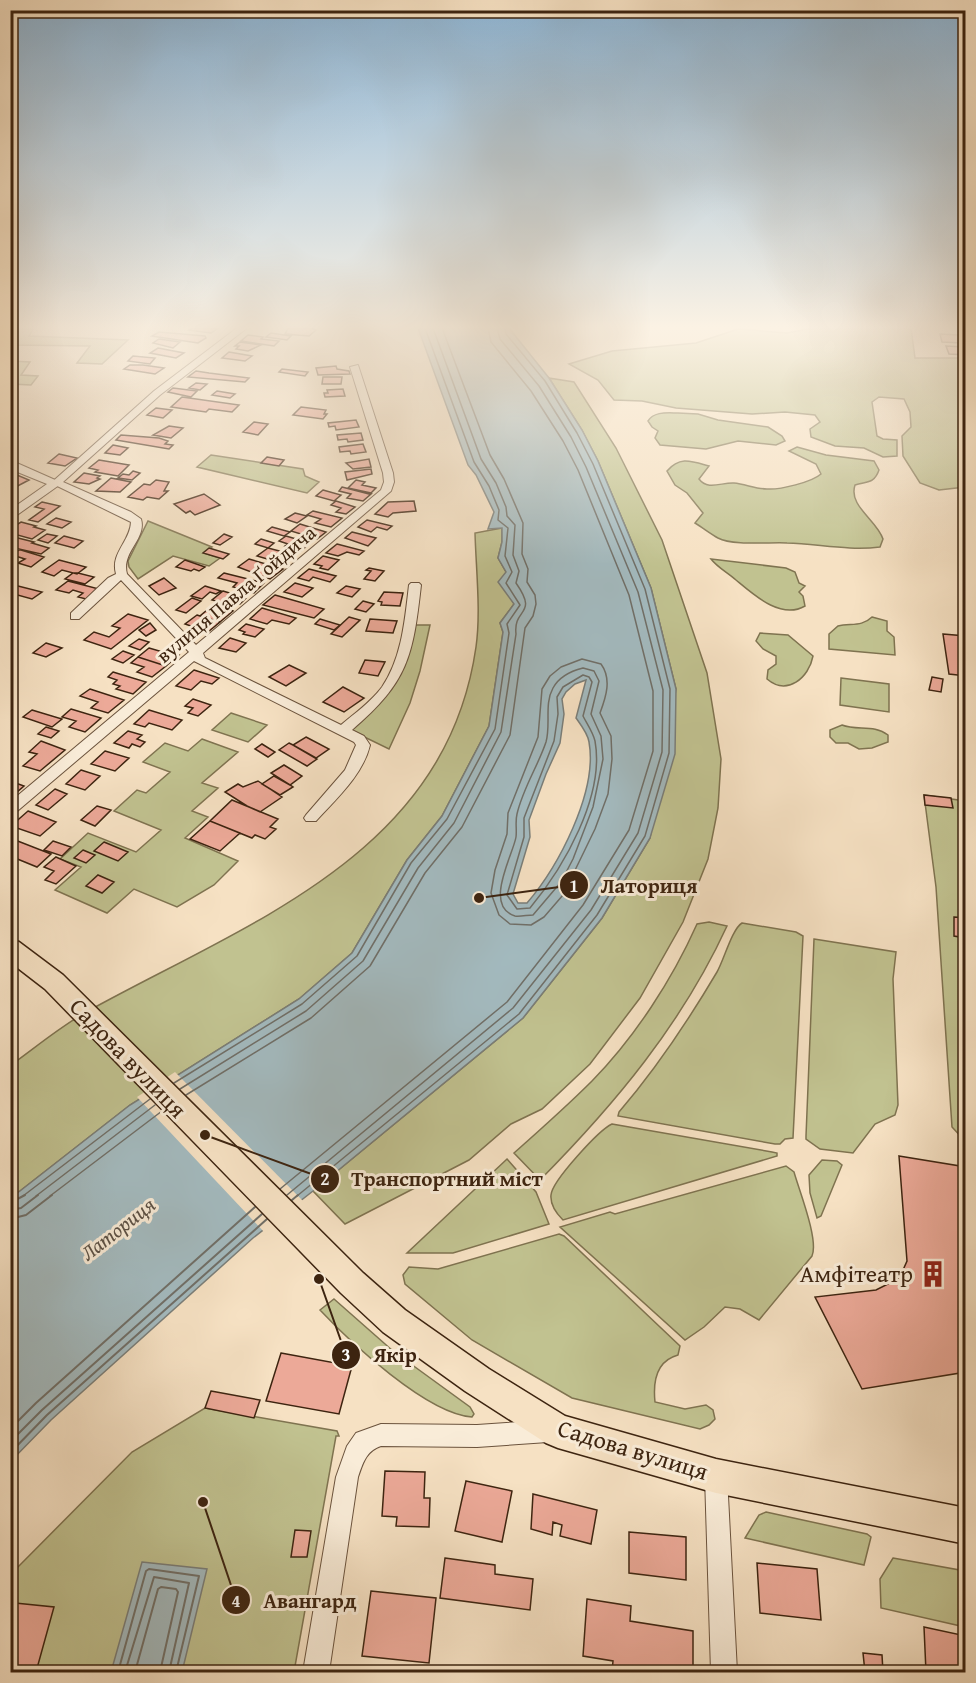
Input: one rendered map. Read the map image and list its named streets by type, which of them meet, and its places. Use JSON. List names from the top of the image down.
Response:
{
  "streets": {
    "main road": ["Садова вулиця"],
    "street": ["вулиця Павла Ґойдича"]
  },
  "water": ["Латориця"],
  "places": {
    "other": [
      "Латориця",
      "Транспортний міст",
      "Якір",
      "Авангард"
    ],
    "building": ["Амфітеатр"]
  }
}
